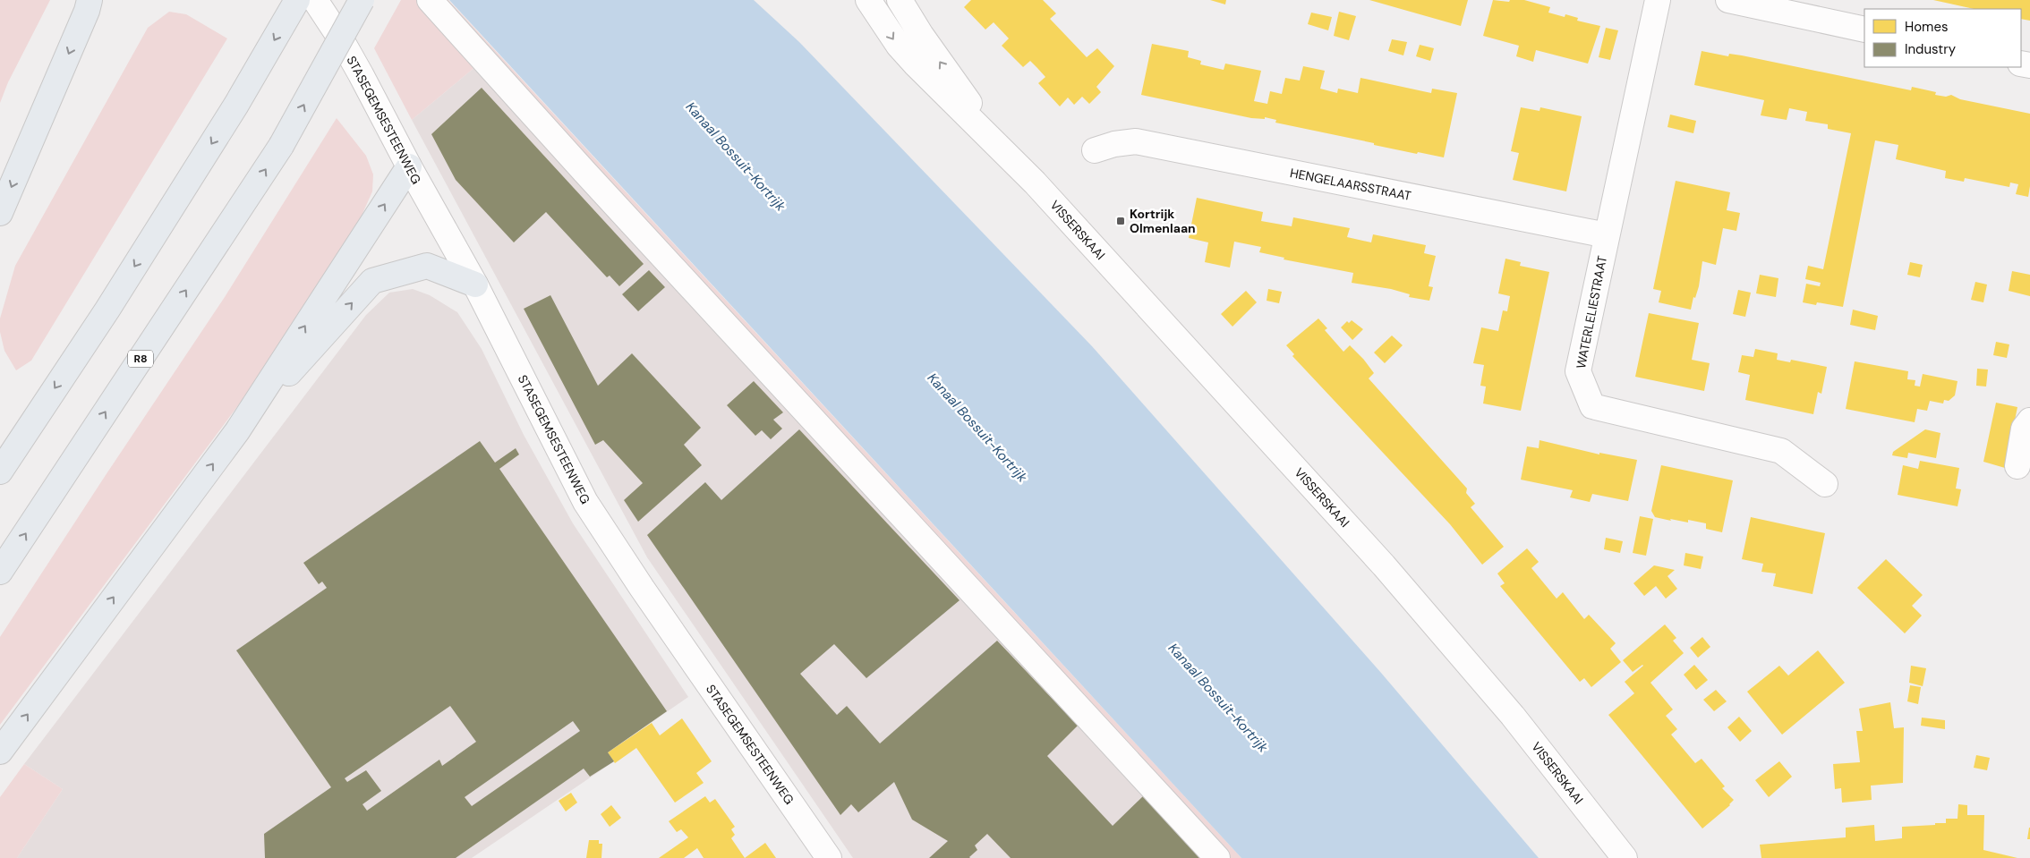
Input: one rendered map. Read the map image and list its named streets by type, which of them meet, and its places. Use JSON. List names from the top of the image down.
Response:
{
  "streets": {
    "highway": ["R8"],
    "street": [
      "STASEGEMSESTEENWEG",
      "HENGELAARSSTRAAT",
      "VISSERSKAAI",
      "WATERLELIESTRAAT"
    ]
  },
  "crossings": [
    ["HENGELAARSSTRAAT", "WATERLELIESTRAAT"]
  ],
  "water": ["Kanaal Bossuit-Kortrijk"],
  "places": {
    "transit": ["Kortrijk Olmenlaan"]
  },
  "legend": ["Homes", "Industry"]
}
